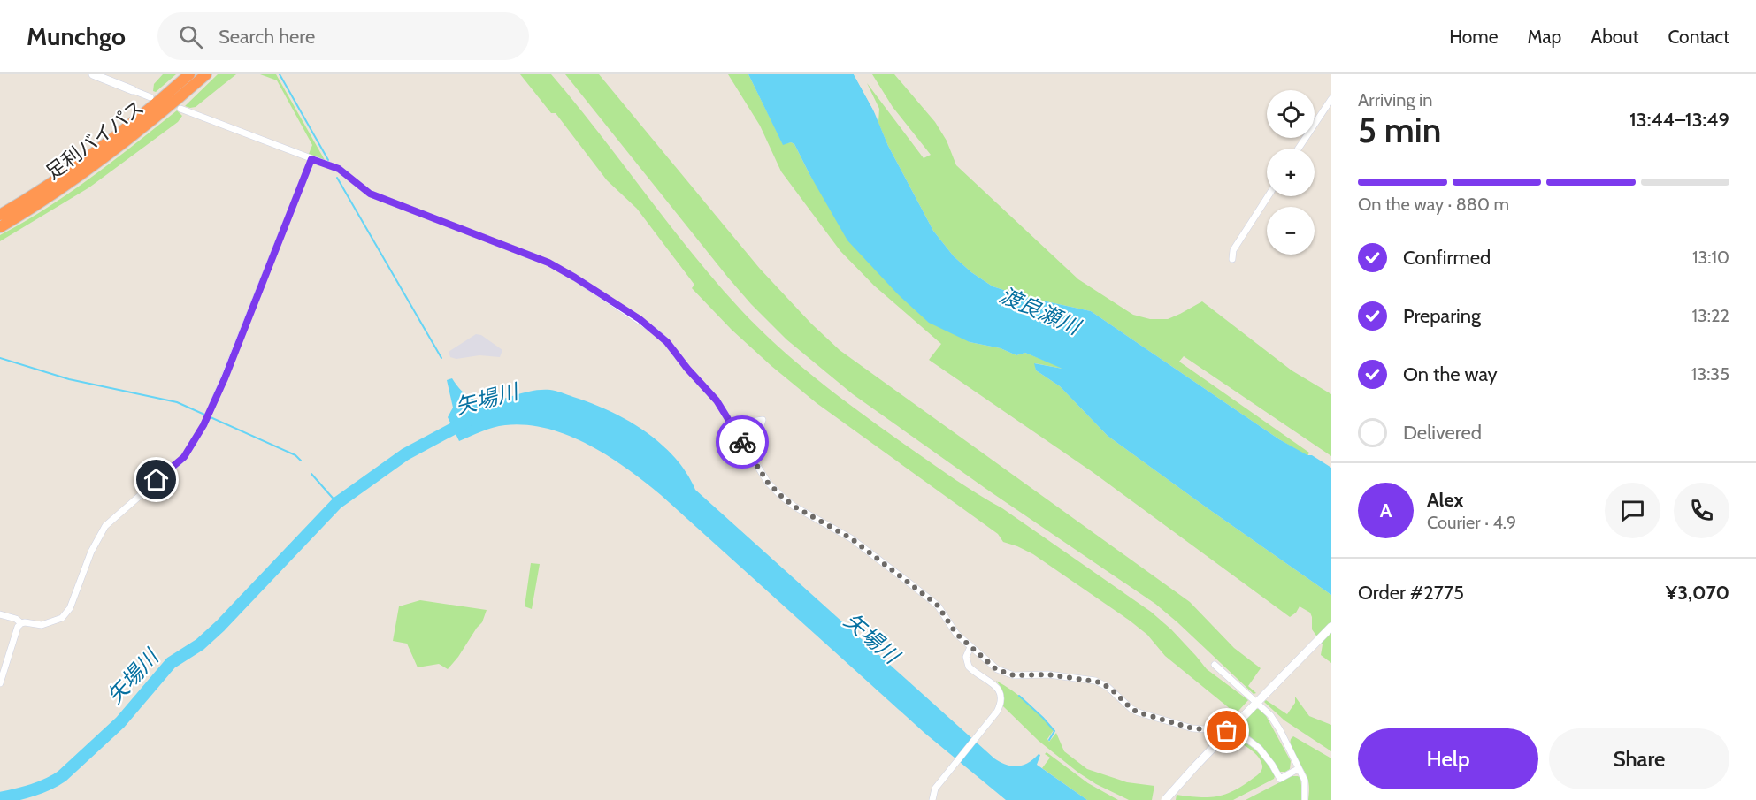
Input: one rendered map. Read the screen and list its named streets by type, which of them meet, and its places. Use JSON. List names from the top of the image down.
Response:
{
  "streets": {
    "highway": ["足利バイパス"]
  },
  "water": ["渡良瀬川", "矢場川"],
  "page": {
    "header": "Munchgo",
    "search": "Search here",
    "nav": [
      "Home",
      "Map",
      "About",
      "Contact"
    ],
    "heading": ["5 min", "Arriving in", "13:44–13:49"],
    "panel": [
      "Alex",
      "Courier · 4.9",
      "Order #2775",
      "¥3,070"
    ],
    "map_buttons": ["+", "−"],
    "bar": "On the way · 880 m",
    "list": [
      ["Confirmed", "13:10"],
      ["Preparing", "13:22"],
      ["On the way", "13:35"],
      "Delivered"
    ],
    "round": "A",
    "buttons": ["Help", "Share"]
  }
}
